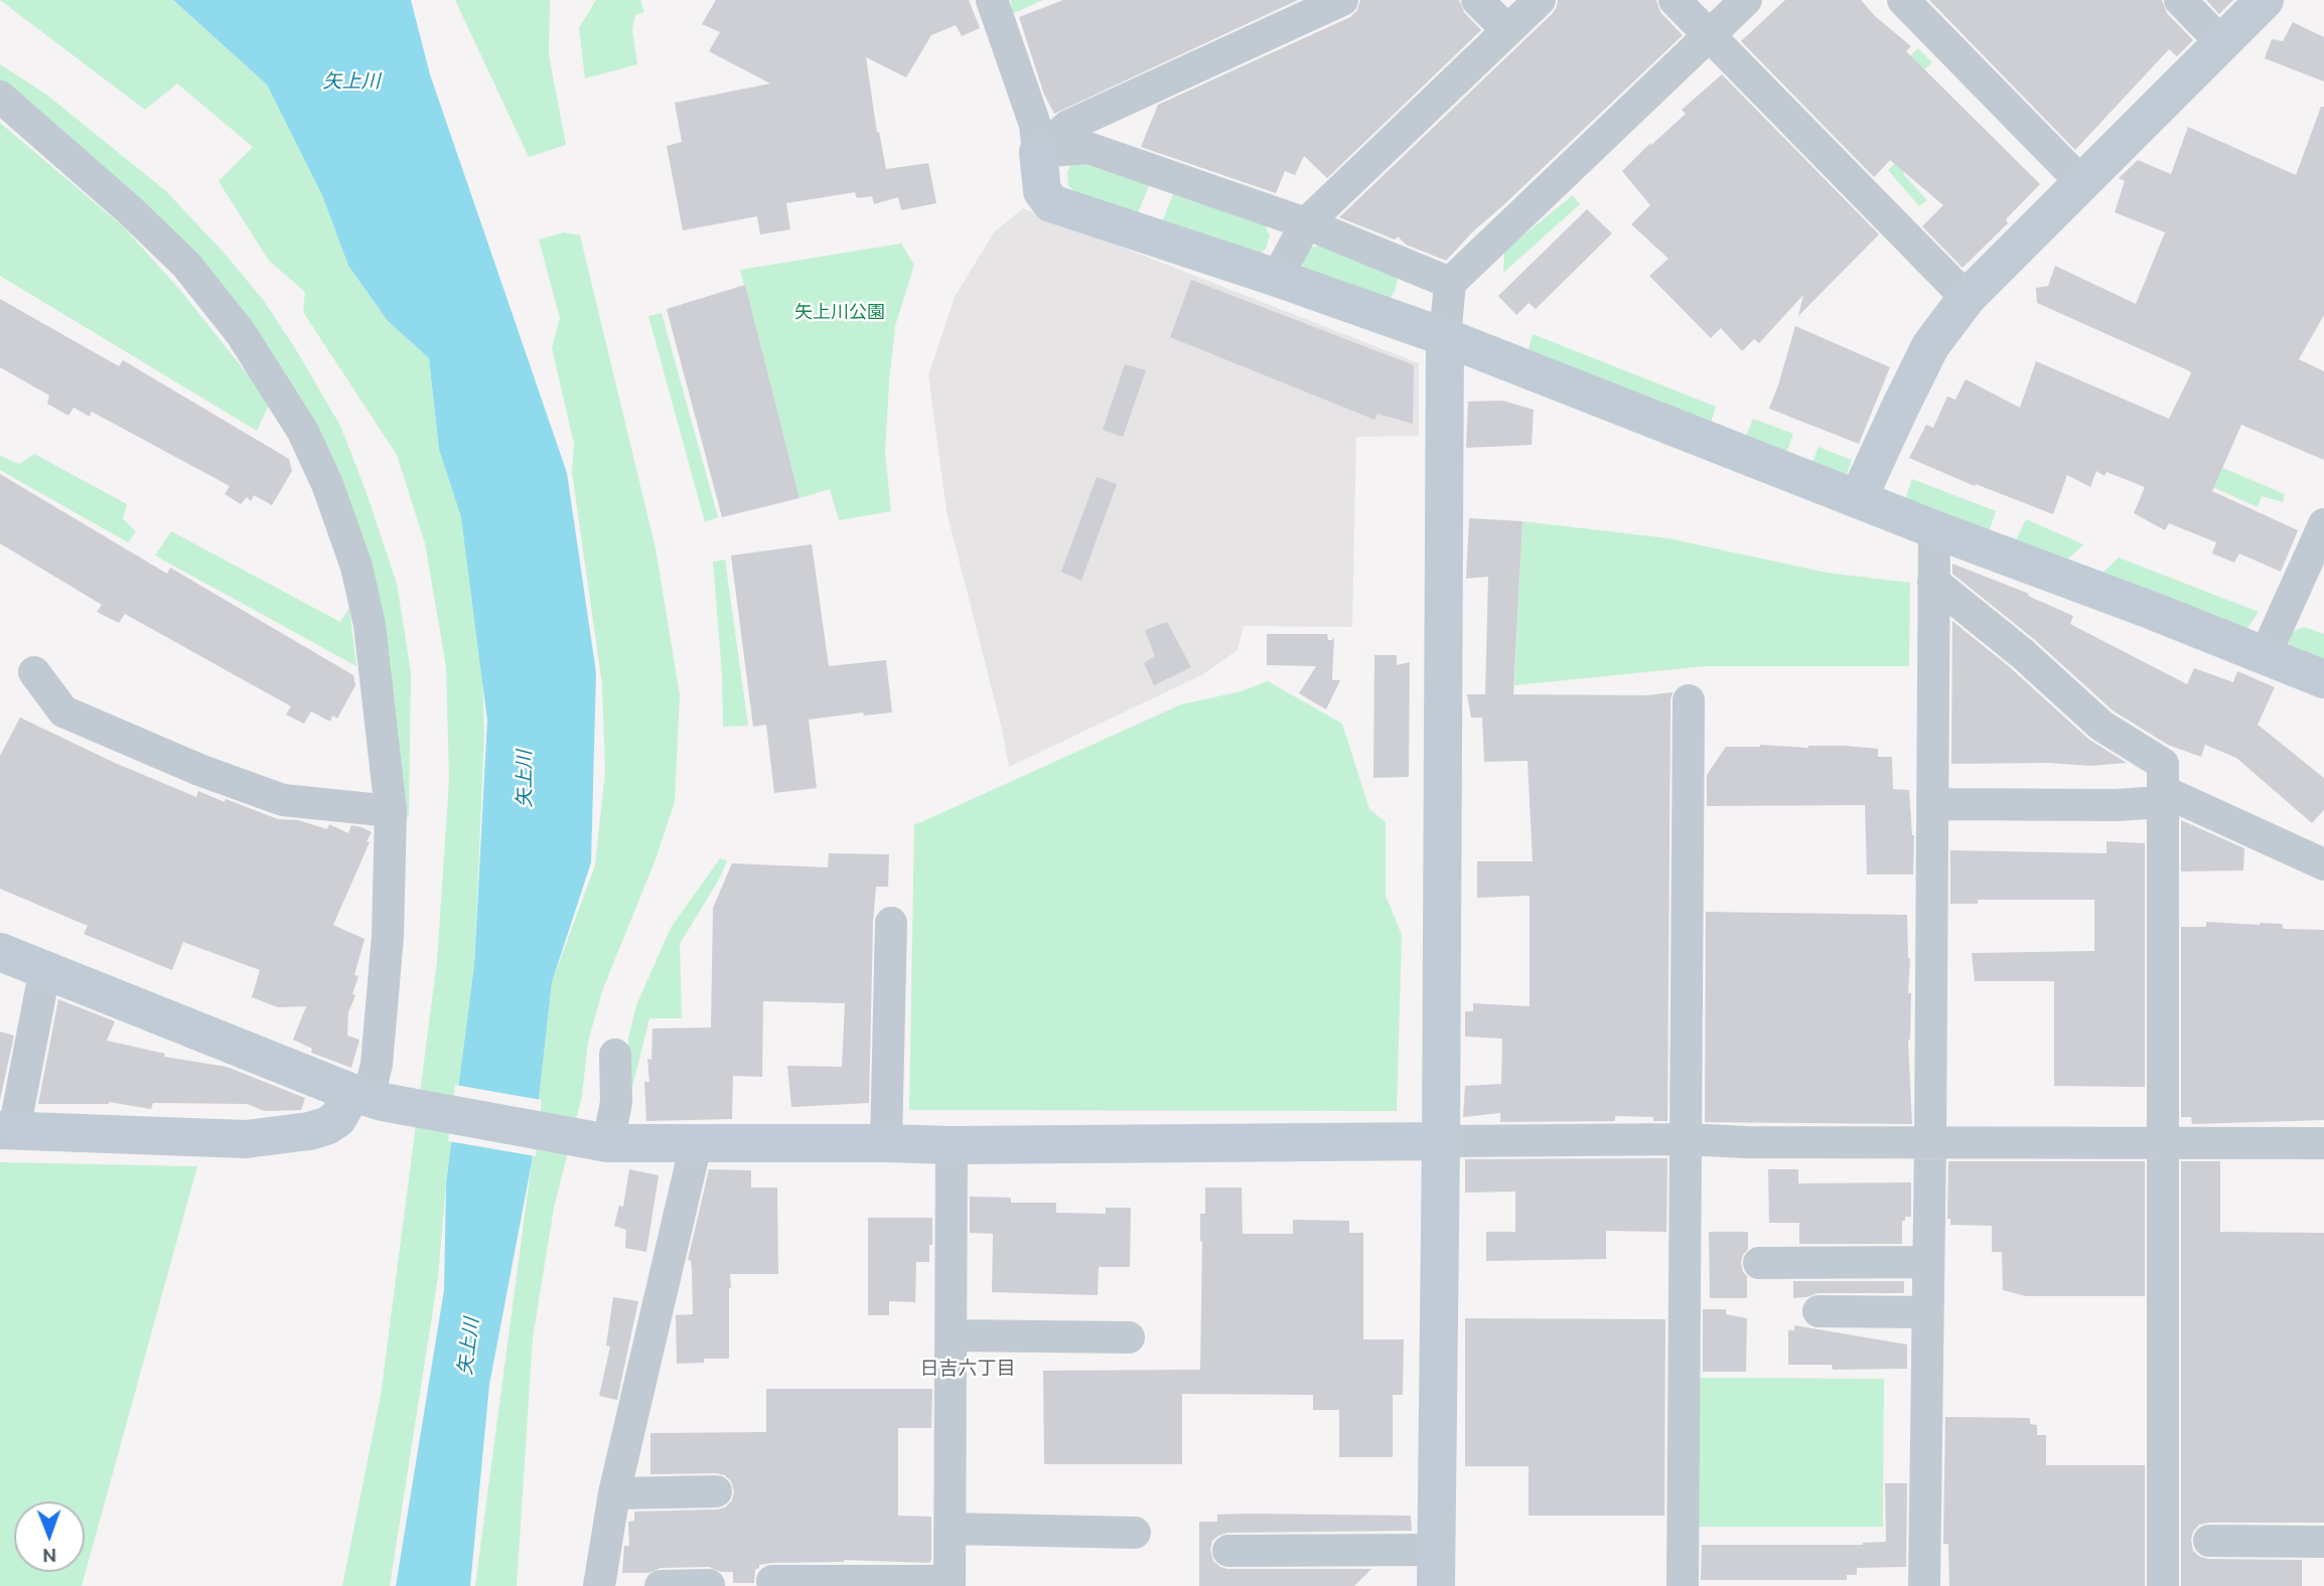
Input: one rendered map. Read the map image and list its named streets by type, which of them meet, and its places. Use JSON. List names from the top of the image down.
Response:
{
  "districts": ["日吉六丁目"],
  "water": ["矢上川"],
  "parks": ["矢上川公園"],
  "north": "bottom"
}
